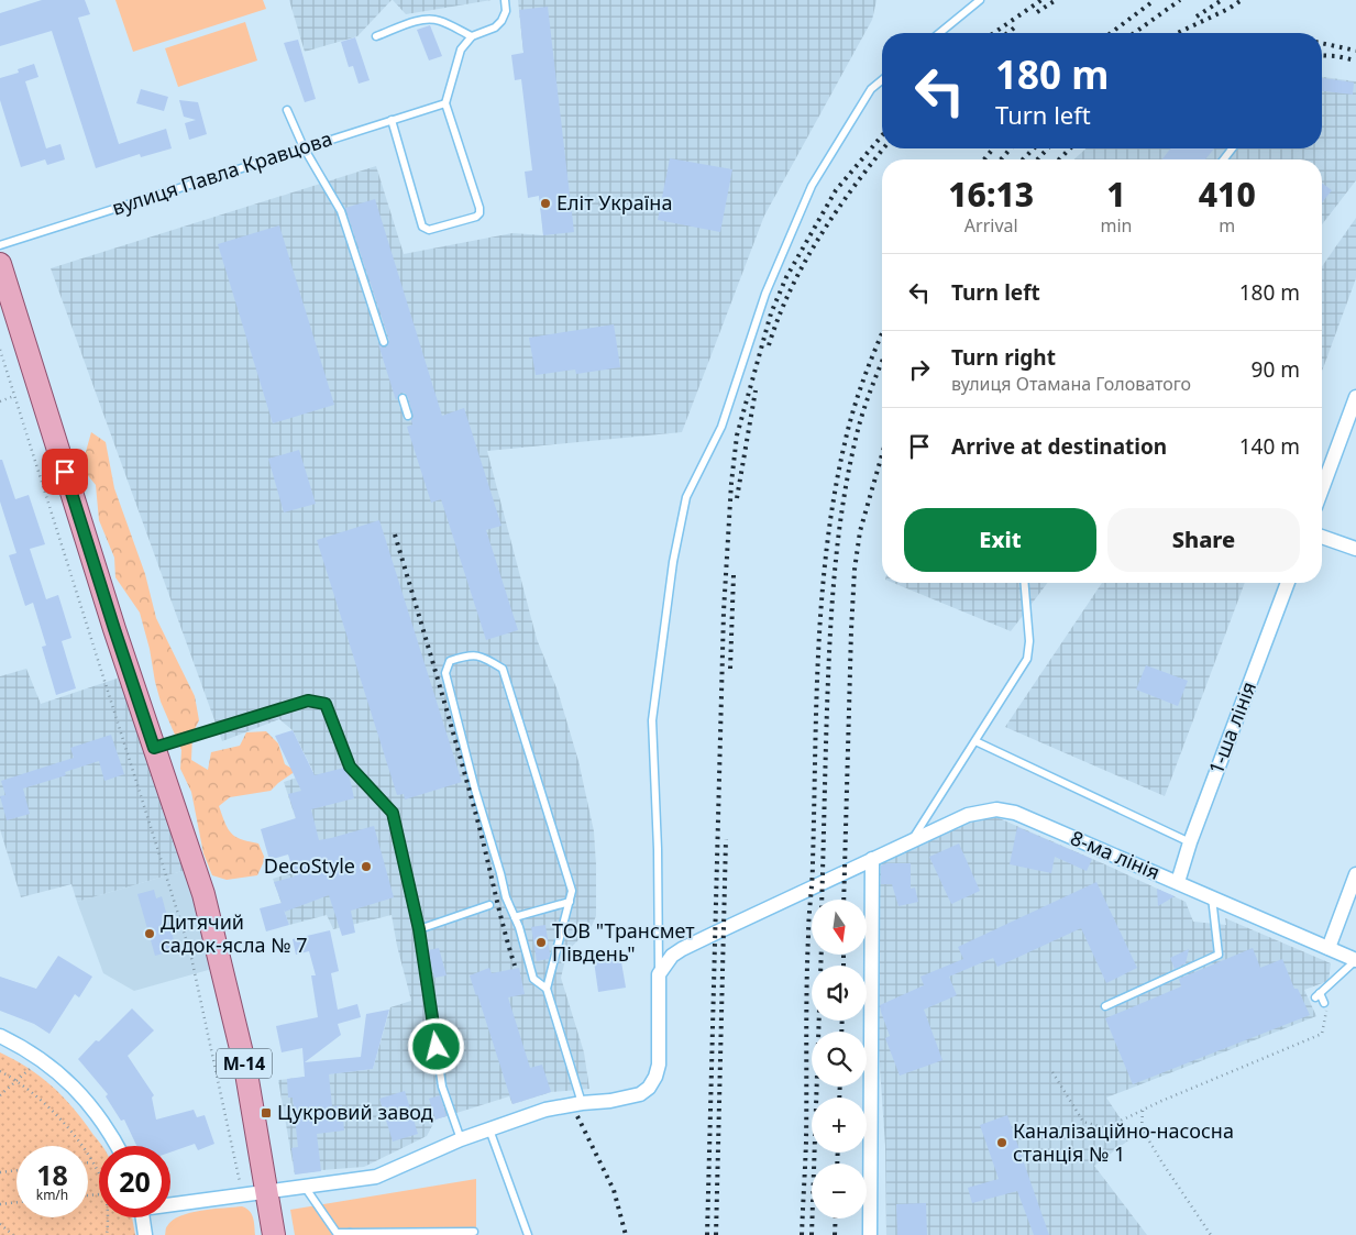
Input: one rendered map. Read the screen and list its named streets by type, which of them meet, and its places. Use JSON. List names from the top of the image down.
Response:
{
  "streets": {
    "main road": ["М-14"],
    "street": ["1-ша лінія", "8-ма лінія"],
    "lane": ["вулиця Павла Кравцова"]
  },
  "crossings": [
    ["1-ша лінія", "8-ма лінія"]
  ],
  "places": {
    "other": [
      "Еліт Україна",
      "DecoStyle",
      "Дитячий садок-ясла № 7",
      "ТОВ \"Трансмет Південь\"",
      "Каналізаційно-насосна станція № 1"
    ],
    "transit": ["Цукровий завод"]
  },
  "north": "bottom",
  "page": {
    "turn": ["180 m", "Turn left"],
    "eta": [
      "16:13",
      "Arrival",
      "1",
      "min",
      "410",
      "m"
    ],
    "list": [
      {
        "name": "Turn left",
        "value": "180 m"
      },
      {
        "name": "Turn right",
        "note": "вулиця Отамана Головатого",
        "value": "90 m"
      },
      {
        "name": "Arrive at destination",
        "value": "140 m"
      }
    ],
    "buttons": ["Exit", "Share"],
    "map_buttons": ["+", "−"],
    "speed": "18 km/h",
    "limit": "20"
  }
}
